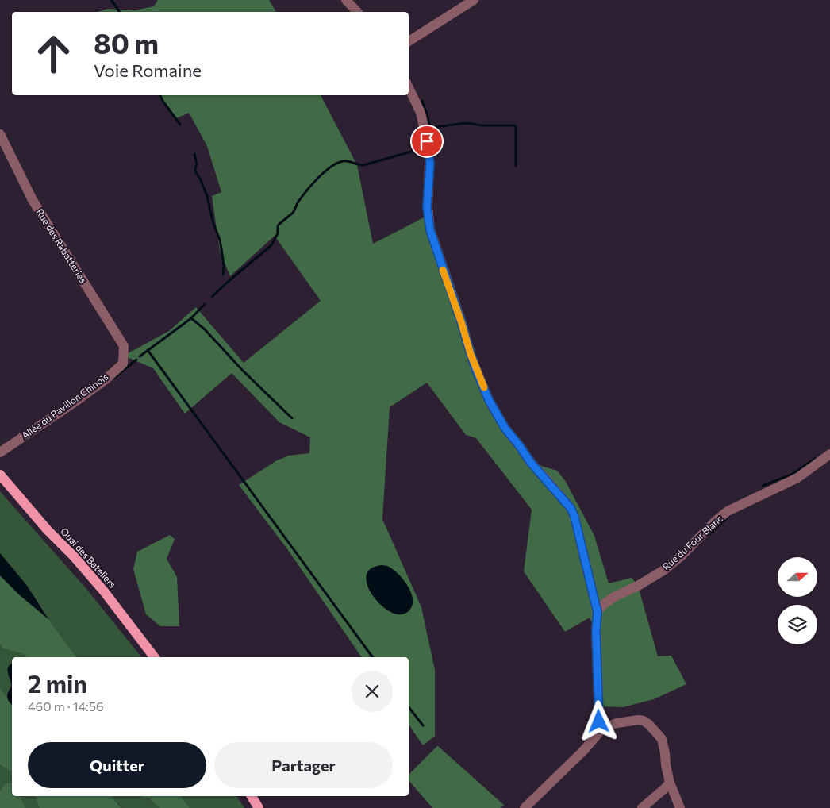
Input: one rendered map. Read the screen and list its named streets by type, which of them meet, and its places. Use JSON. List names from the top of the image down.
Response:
{
  "streets": {
    "main road": ["Quai des Bateliers"],
    "street": ["Rue des Rabatteries", "Allée du Pavillon Chinois", "Rue du Four Blanc"]
  },
  "crossings": [
    ["Rue des Rabatteries", "Allée du Pavillon Chinois"]
  ],
  "north": "right",
  "page": {
    "turn": ["80 m", "Voie Romaine"],
    "heading": ["2 min", "460 m · 14:56"],
    "buttons": ["Quitter", "Partager"]
  }
}
